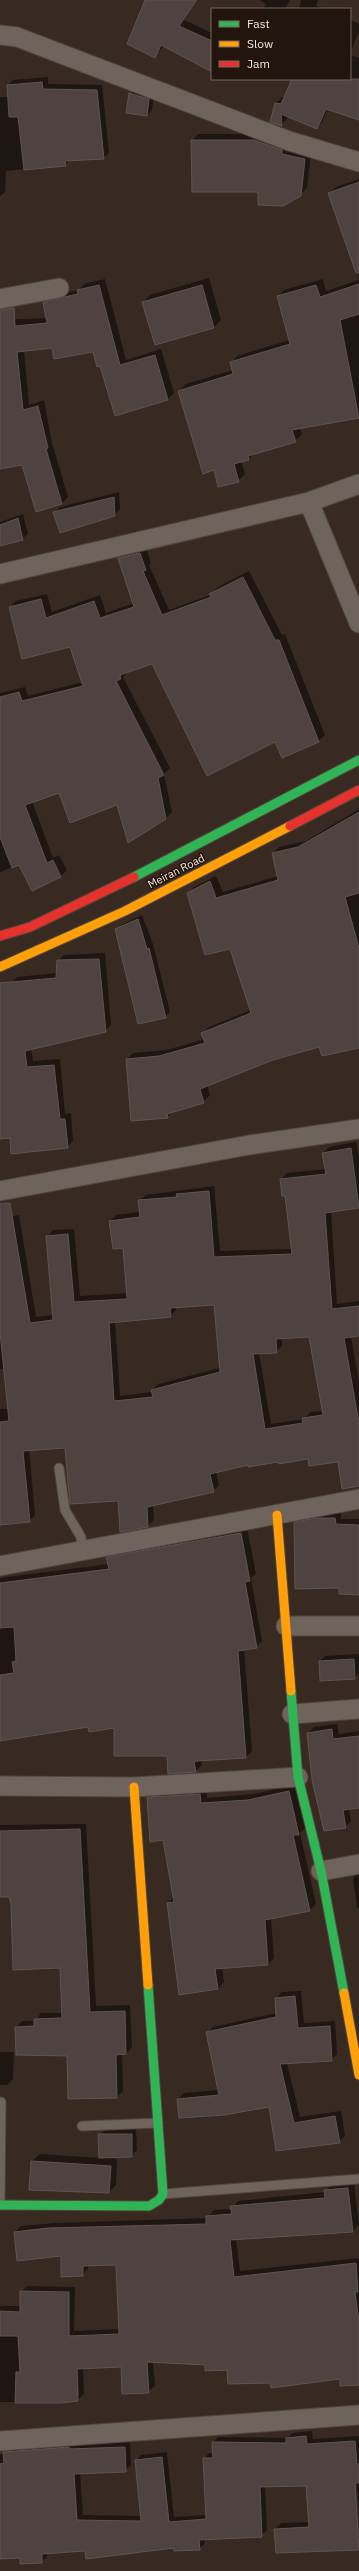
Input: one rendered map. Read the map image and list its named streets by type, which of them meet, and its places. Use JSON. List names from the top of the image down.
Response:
{
  "streets": {
    "street": ["Meiran Road"]
  },
  "legend": ["Fast", "Slow", "Jam"]
}
